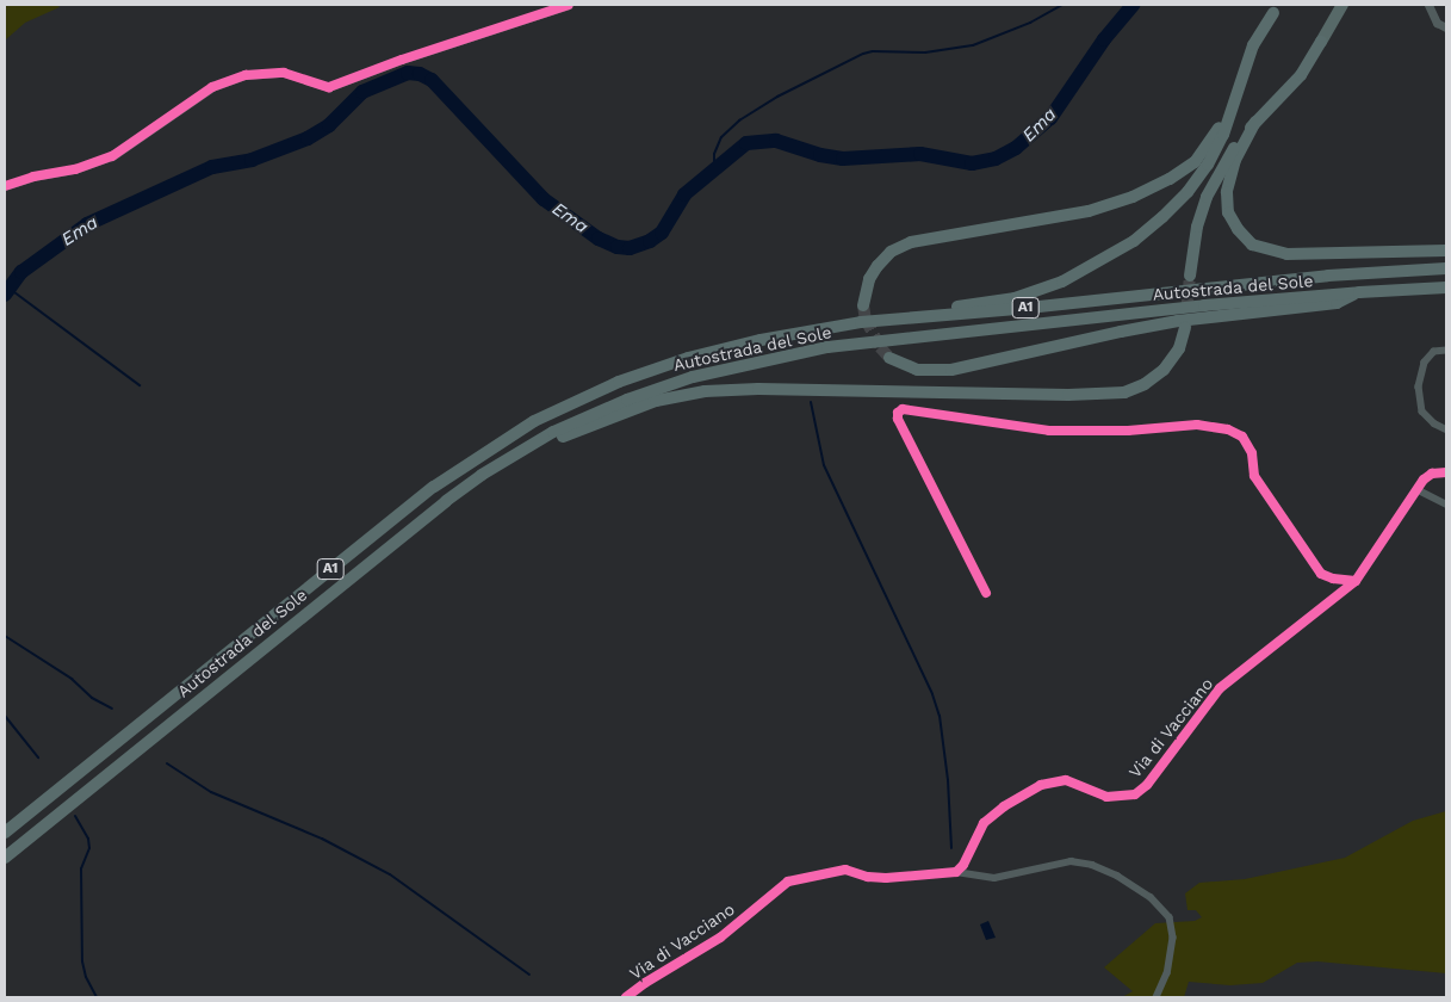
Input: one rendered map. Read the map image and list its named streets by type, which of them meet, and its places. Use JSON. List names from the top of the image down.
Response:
{
  "streets": {
    "highway": ["Autostrada del Sole", "A1"],
    "street": ["Via di Vacciano"]
  },
  "water": ["Ema"]
}
